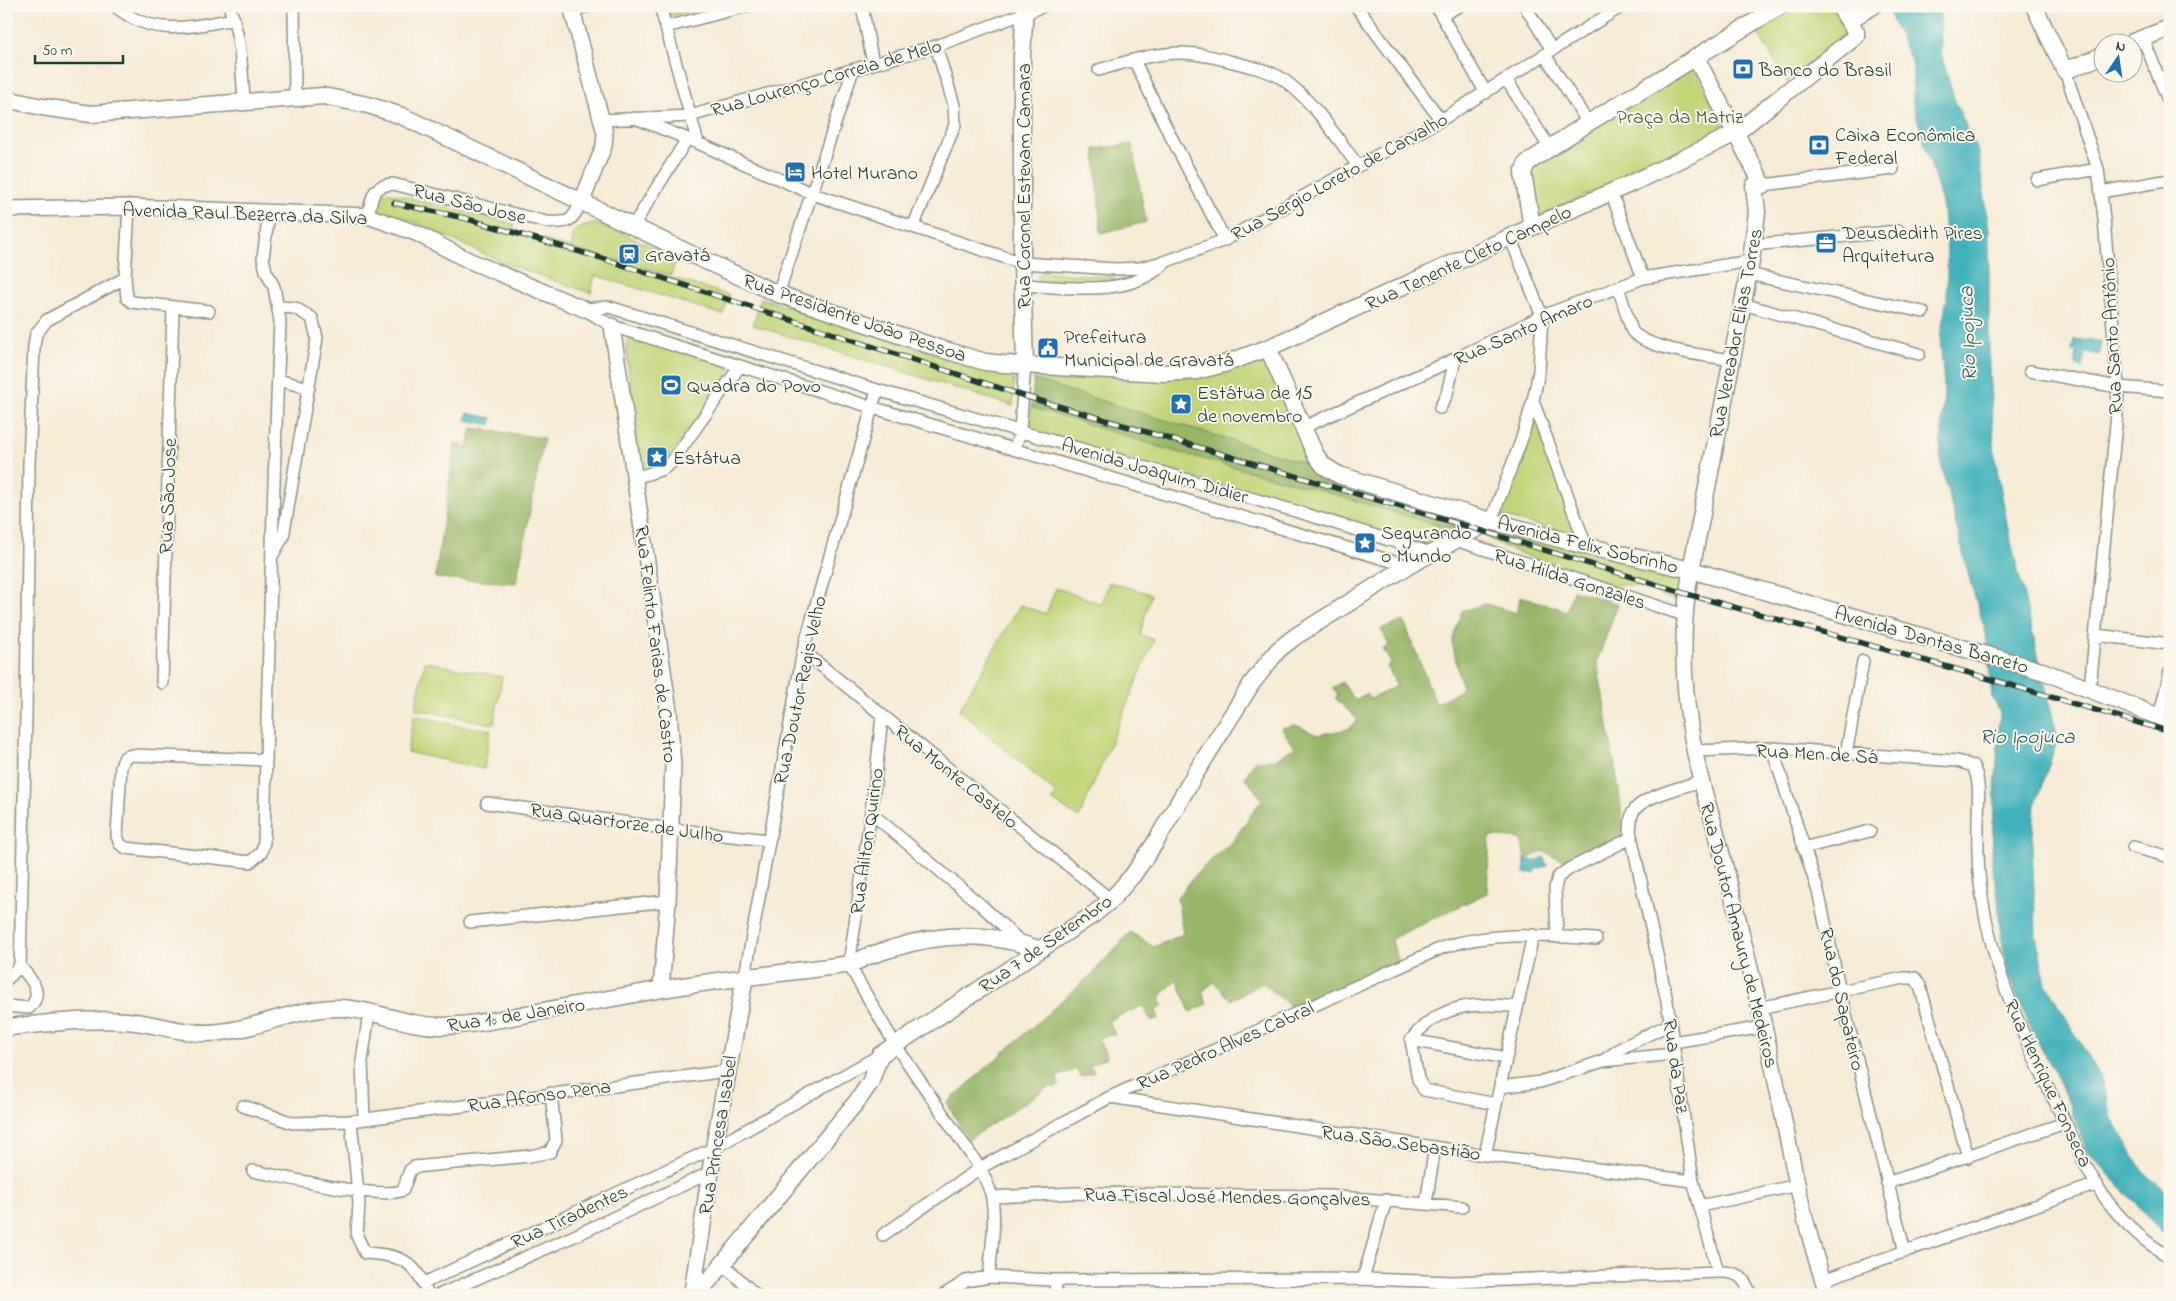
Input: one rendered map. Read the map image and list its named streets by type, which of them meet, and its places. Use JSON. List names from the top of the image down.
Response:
{
  "streets": {
    "main road": [
      "Rua Coronel Estevam Camara",
      "Rua Tenente Cleto Campelo",
      "Rua Presidente João Pessoa",
      "Rua Vereador Elias Torres",
      "Rua Santo Antônio",
      "Avenida Felix Sobrinho",
      "Avenida Dantas Barreto",
      "Rua 7 de Setembro",
      "Rua 1º de Janeiro",
      "Rua Princesa Isabel"
    ],
    "street": [
      "Rua Lourenço Correia de Melo",
      "Rua Sergio Loreto de Carvalho",
      "Rua São Jose",
      "Avenida Raul Bezerra da Silva",
      "Rua Santo Amaro",
      "Avenida Joaquim Didier",
      "Rua Hilda Gonzales",
      "Rua Felinto Farias de Castro",
      "Rua Doutor Regis Velho",
      "Rua Men de Sá",
      "Rua Monte Castelo",
      "Rua Quartorze de Julho",
      "Rua Ailton Quirino",
      "Rua Doutor Amaury de Medeiros",
      "Rua do Sapateiro",
      "Rua Pedro Alves Cabral",
      "Rua da Paz",
      "Rua Henrique Fonseca",
      "Rua Afonso Pena",
      "Rua São Sebastião",
      "Rua Fiscal José Mendes Gonçalves",
      "Rua Tiradentes"
    ]
  },
  "crossings": [
    ["Rua Lourenço Correia de Melo", "Rua Sergio Loreto de Carvalho"],
    ["Rua Lourenço Correia de Melo", "Rua Coronel Estevam Camara"],
    ["Rua Sergio Loreto de Carvalho", "Rua Coronel Estevam Camara"],
    ["Rua Coronel Estevam Camara", "Rua Tenente Cleto Campelo"],
    ["Rua Coronel Estevam Camara", "Rua Presidente João Pessoa"],
    ["Rua São Jose", "Avenida Raul Bezerra da Silva"],
    ["Rua São Jose", "Rua Presidente João Pessoa"],
    ["Avenida Raul Bezerra da Silva", "Avenida Joaquim Didier"],
    ["Avenida Raul Bezerra da Silva", "Rua Felinto Farias de Castro"],
    ["Avenida Raul Bezerra da Silva", "Rua Doutor Regis Velho"],
    ["Rua Tenente Cleto Campelo", "Rua Presidente João Pessoa"],
    ["Rua Tenente Cleto Campelo", "Avenida Felix Sobrinho"],
    ["Rua Santo Amaro", "Rua Vereador Elias Torres"],
    ["Rua Santo Amaro", "Avenida Felix Sobrinho"],
    ["Rua Vereador Elias Torres", "Avenida Felix Sobrinho"],
    ["Rua Vereador Elias Torres", "Avenida Dantas Barreto"],
    ["Rua Vereador Elias Torres", "Rua Doutor Amaury de Medeiros"],
    ["Avenida Joaquim Didier", "Rua Doutor Regis Velho"],
    ["Avenida Joaquim Didier", "Rua 7 de Setembro"],
    ["Avenida Felix Sobrinho", "Avenida Dantas Barreto"],
    ["Avenida Felix Sobrinho", "Rua Doutor Amaury de Medeiros"],
    ["Avenida Felix Sobrinho", "Rua 7 de Setembro"],
    ["Rua Hilda Gonzales", "Rua Doutor Amaury de Medeiros"],
    ["Rua Hilda Gonzales", "Rua 7 de Setembro"],
    ["Avenida Dantas Barreto", "Rua Doutor Amaury de Medeiros"],
    ["Rua Felinto Farias de Castro", "Rua Quartorze de Julho"],
    ["Rua Felinto Farias de Castro", "Rua 1º de Janeiro"],
    ["Rua Doutor Regis Velho", "Rua Monte Castelo"],
    ["Rua Doutor Regis Velho", "Rua Quartorze de Julho"],
    ["Rua Doutor Regis Velho", "Rua 1º de Janeiro"],
    ["Rua Doutor Regis Velho", "Rua Princesa Isabel"],
    ["Rua Men de Sá", "Rua Doutor Amaury de Medeiros"],
    ["Rua Men de Sá", "Rua do Sapateiro"],
    ["Rua Men de Sá", "Rua Henrique Fonseca"],
    ["Rua Monte Castelo", "Rua Ailton Quirino"],
    ["Rua Monte Castelo", "Rua 7 de Setembro"],
    ["Rua Ailton Quirino", "Rua 1º de Janeiro"],
    ["Rua Doutor Amaury de Medeiros", "Rua da Paz"],
    ["Rua 7 de Setembro", "Rua 1º de Janeiro"],
    ["Rua 7 de Setembro", "Rua Tiradentes"],
    ["Rua 1º de Janeiro", "Rua Princesa Isabel"],
    ["Rua Pedro Alves Cabral", "Rua São Sebastião"],
    ["Rua da Paz", "Rua São Sebastião"],
    ["Rua Afonso Pena", "Rua Princesa Isabel"],
    ["Rua Princesa Isabel", "Rua Tiradentes"]
  ],
  "water": ["Rio Ipojuca"],
  "parks": ["Praça da Matriz"],
  "places": {
    "bank": ["Banco do Brasil", "Caixa Econômica Federal"],
    "hotel": ["Hotel Murano"],
    "office": ["Deusdedith Pires Arquitetura"],
    "station": ["Gravatá"],
    "public building": ["Prefeitura Municipal de Gravatá"],
    "sports": ["Quadra do Povo"],
    "place": ["Estátua de 15 de novembro", "Estátua", "Segurando o Mundo"]
  },
  "scale_bar": "50 m",
  "north": "top"
}
